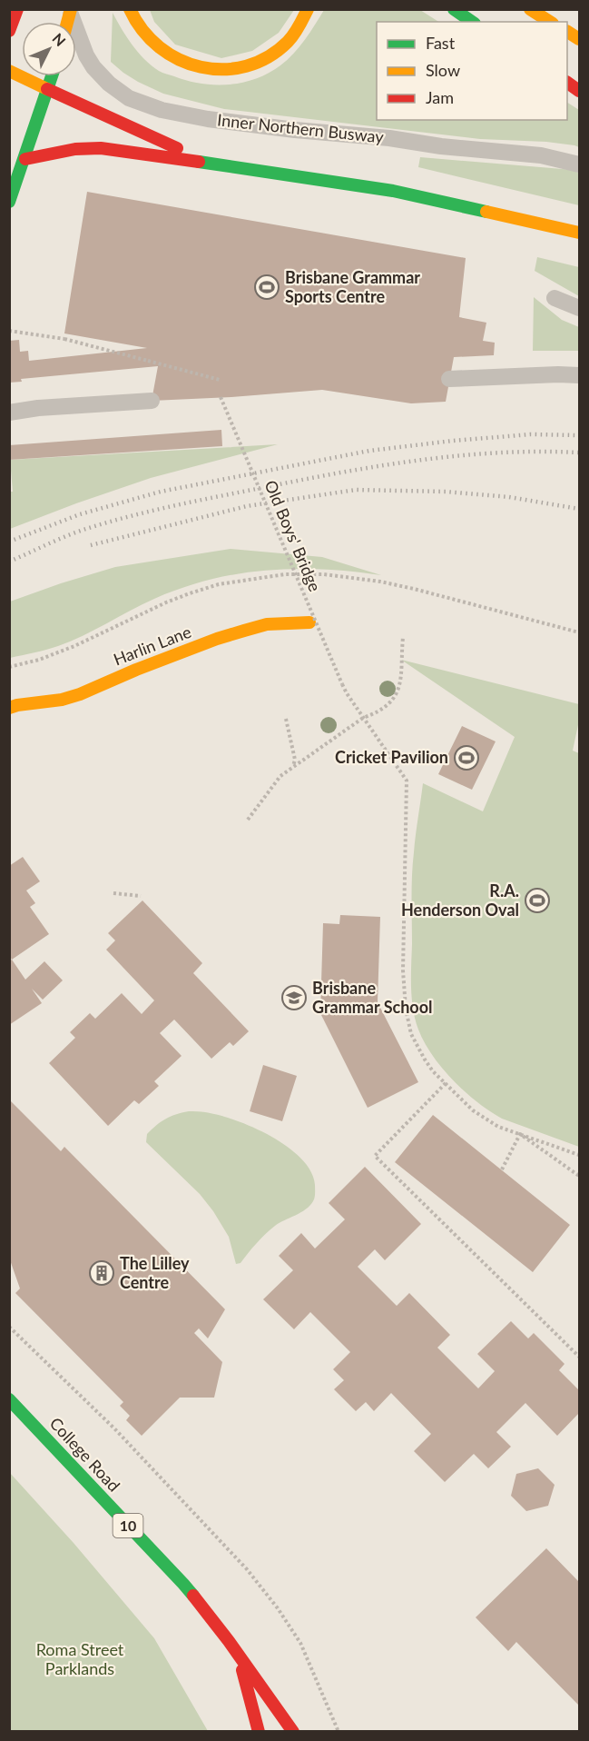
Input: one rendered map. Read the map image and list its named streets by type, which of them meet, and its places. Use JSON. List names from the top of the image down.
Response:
{
  "streets": {
    "main road": ["Harlin Lane", "College Road", "10"],
    "lane": ["Inner Northern Busway"],
    "path": ["Old Boys' Bridge"]
  },
  "parks": ["Roma Street Parklands"],
  "places": {
    "sports": ["Brisbane Grammar Sports Centre", "Cricket Pavilion", "R.A. Henderson Oval"],
    "school or university": ["Brisbane Grammar School"],
    "building": ["The Lilley Centre"]
  },
  "legend": ["Fast", "Slow", "Jam"],
  "north": "top right"
}
